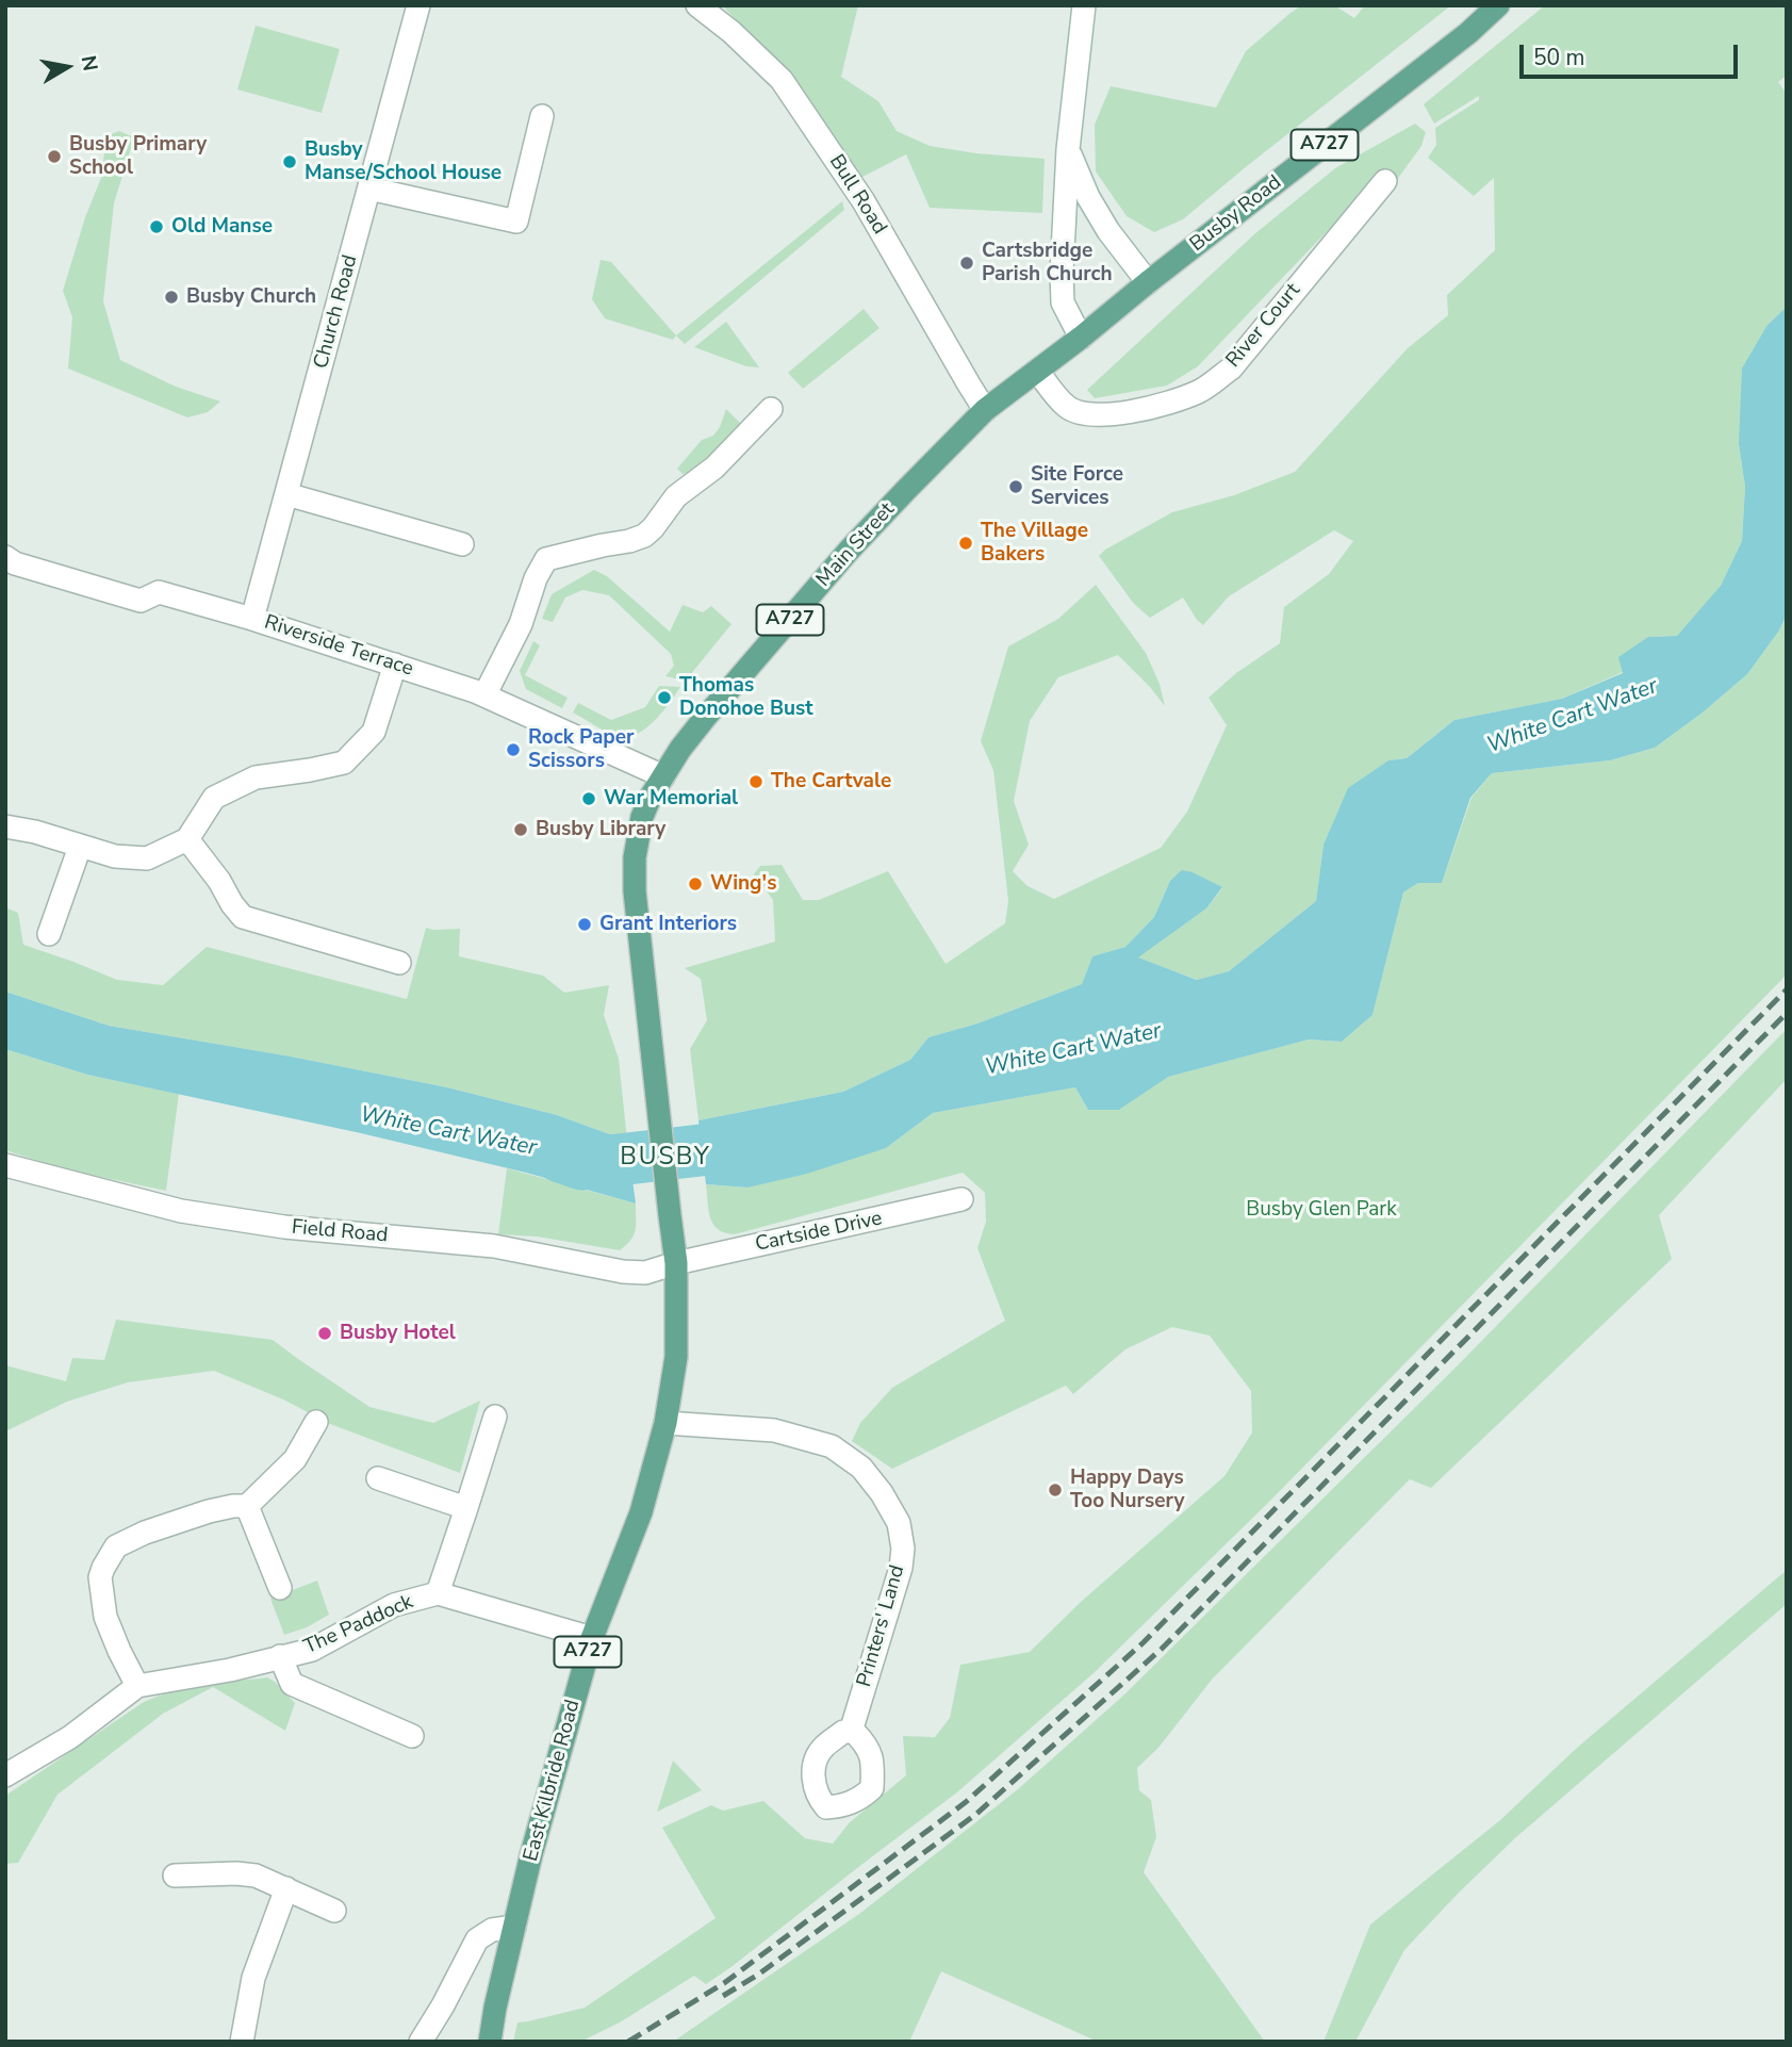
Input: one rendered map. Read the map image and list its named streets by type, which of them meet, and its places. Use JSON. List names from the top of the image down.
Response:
{
  "streets": {
    "main road": [
      "A727",
      "Busby Road",
      "Main Street",
      "East Kilbride Road"
    ],
    "street": [
      "Bull Road",
      "Church Road",
      "River Court",
      "Riverside Terrace",
      "Field Road",
      "Cartside Drive",
      "The Paddock",
      "Printers' Land"
    ]
  },
  "crossings": [
    ["Bull Road", "Main Street"],
    ["Busby Road", "Main Street"],
    ["Church Road", "Riverside Terrace"],
    ["River Court", "Main Street"],
    ["Main Street", "Riverside Terrace"],
    ["Main Street", "Field Road"],
    ["Main Street", "Cartside Drive"],
    ["Main Street", "East Kilbride Road"],
    ["Field Road", "Cartside Drive"],
    ["Field Road", "East Kilbride Road"],
    ["Cartside Drive", "East Kilbride Road"],
    ["The Paddock", "East Kilbride Road"],
    ["Printers' Land", "East Kilbride Road"]
  ],
  "districts": ["BUSBY"],
  "water": ["White Cart Water"],
  "parks": ["Busby Glen Park"],
  "places": [
    "Busby Primary School",
    "Busby Manse/School House",
    "Old Manse",
    "Cartsbridge Parish Church",
    "Busby Church",
    "Site Force Services",
    "The Village Bakers",
    "Thomas Donohoe Bust",
    "Rock Paper Scissors",
    "The Cartvale",
    "War Memorial",
    "Busby Library",
    "Wing's",
    "Grant Interiors",
    "Busby Hotel",
    "Happy Days Too Nursery"
  ],
  "scale_bar": "50 m",
  "north": "right"
}
